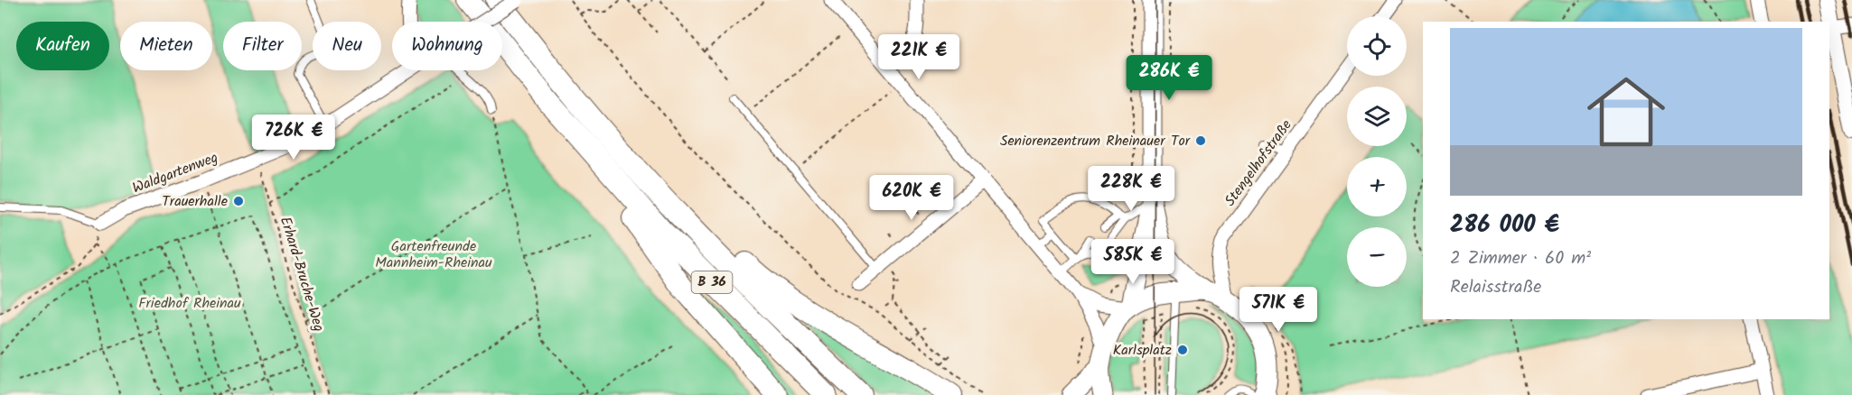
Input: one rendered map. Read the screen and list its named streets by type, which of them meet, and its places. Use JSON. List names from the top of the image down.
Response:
{
  "streets": {
    "highway": ["B 36"],
    "street": ["Stengelhofstraße", "Waldgartenweg"],
    "path": ["Erhard-Bruche-Weg"]
  },
  "crossings": [
    ["Waldgartenweg", "Erhard-Bruche-Weg"]
  ],
  "parks": ["Gartenfreunde Mannheim-Rheinau", "Friedhof Rheinau"],
  "places": ["Seniorenzentrum Rheinauer Tor", "Trauerhalle", "Karlsplatz"],
  "page": {
    "map_buttons": ["+", "−"],
    "chip": [
      "Kaufen",
      "Mieten",
      "Filter",
      "Neu",
      "Wohnung"
    ],
    "list": [
      {
        "name": "286 000 €",
        "note": "2 Zimmer · 60 m² · Relaisstraße"
      }
    ],
    "price": [
      "221K €",
      "286K €",
      "726K €",
      "228K €",
      "620K €",
      "585K €",
      "571K €"
    ]
  }
}
